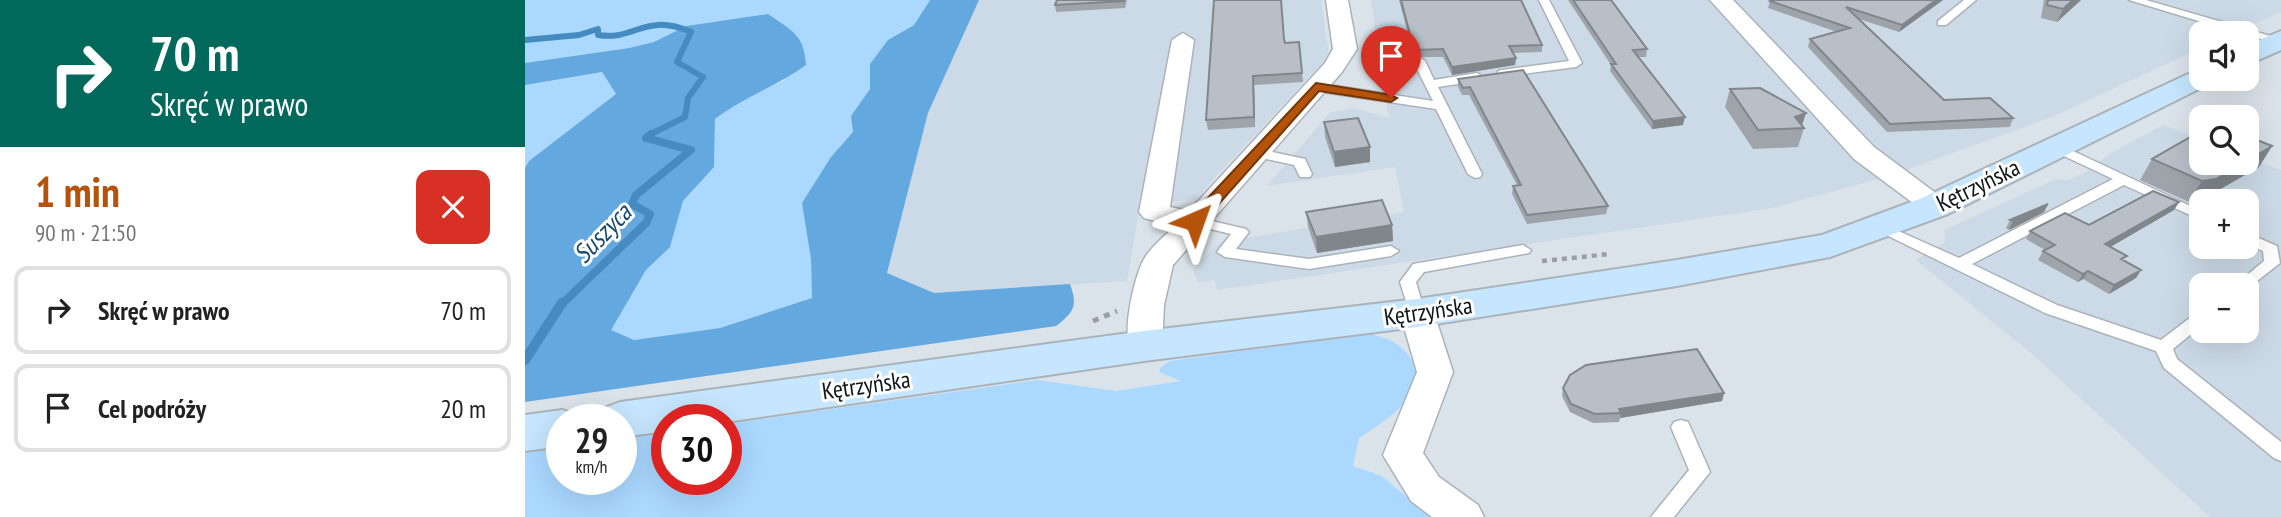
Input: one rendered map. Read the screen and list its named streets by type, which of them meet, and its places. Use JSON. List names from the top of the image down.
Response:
{
  "streets": {
    "main road": ["Kętrzyńska"]
  },
  "water": ["Suszyca"],
  "page": {
    "turn": ["70 m", "Skręć w prawo"],
    "map_buttons": ["+", "−"],
    "heading": ["1 min", "90 m · 21:50"],
    "list": [
      {
        "name": "Skręć w prawo",
        "value": "70 m"
      },
      {
        "name": "Cel podróży",
        "value": "20 m"
      }
    ],
    "speed": "29 km/h",
    "limit": "30"
  }
}
